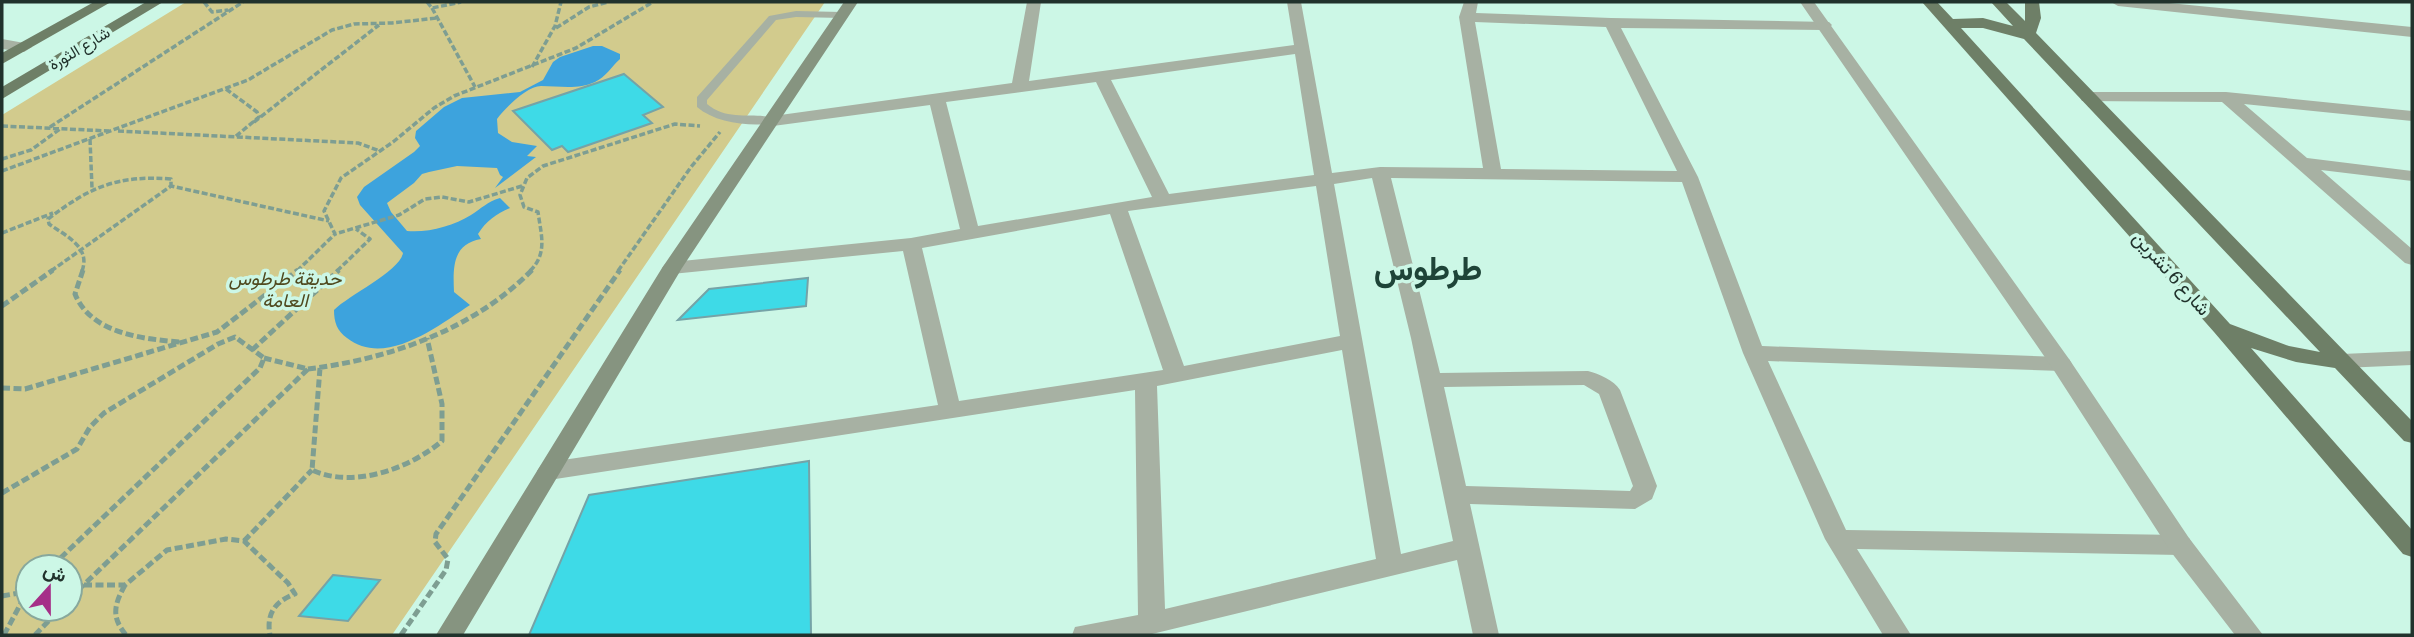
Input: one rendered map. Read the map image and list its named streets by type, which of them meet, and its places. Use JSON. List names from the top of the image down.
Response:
{
  "streets": {
    "main road": ["شارع الثورة", "شارع 6 تشرين"]
  },
  "districts": ["طرطوس"],
  "parks": ["حديقة طرطوس العامة"],
  "north": "top"
}
